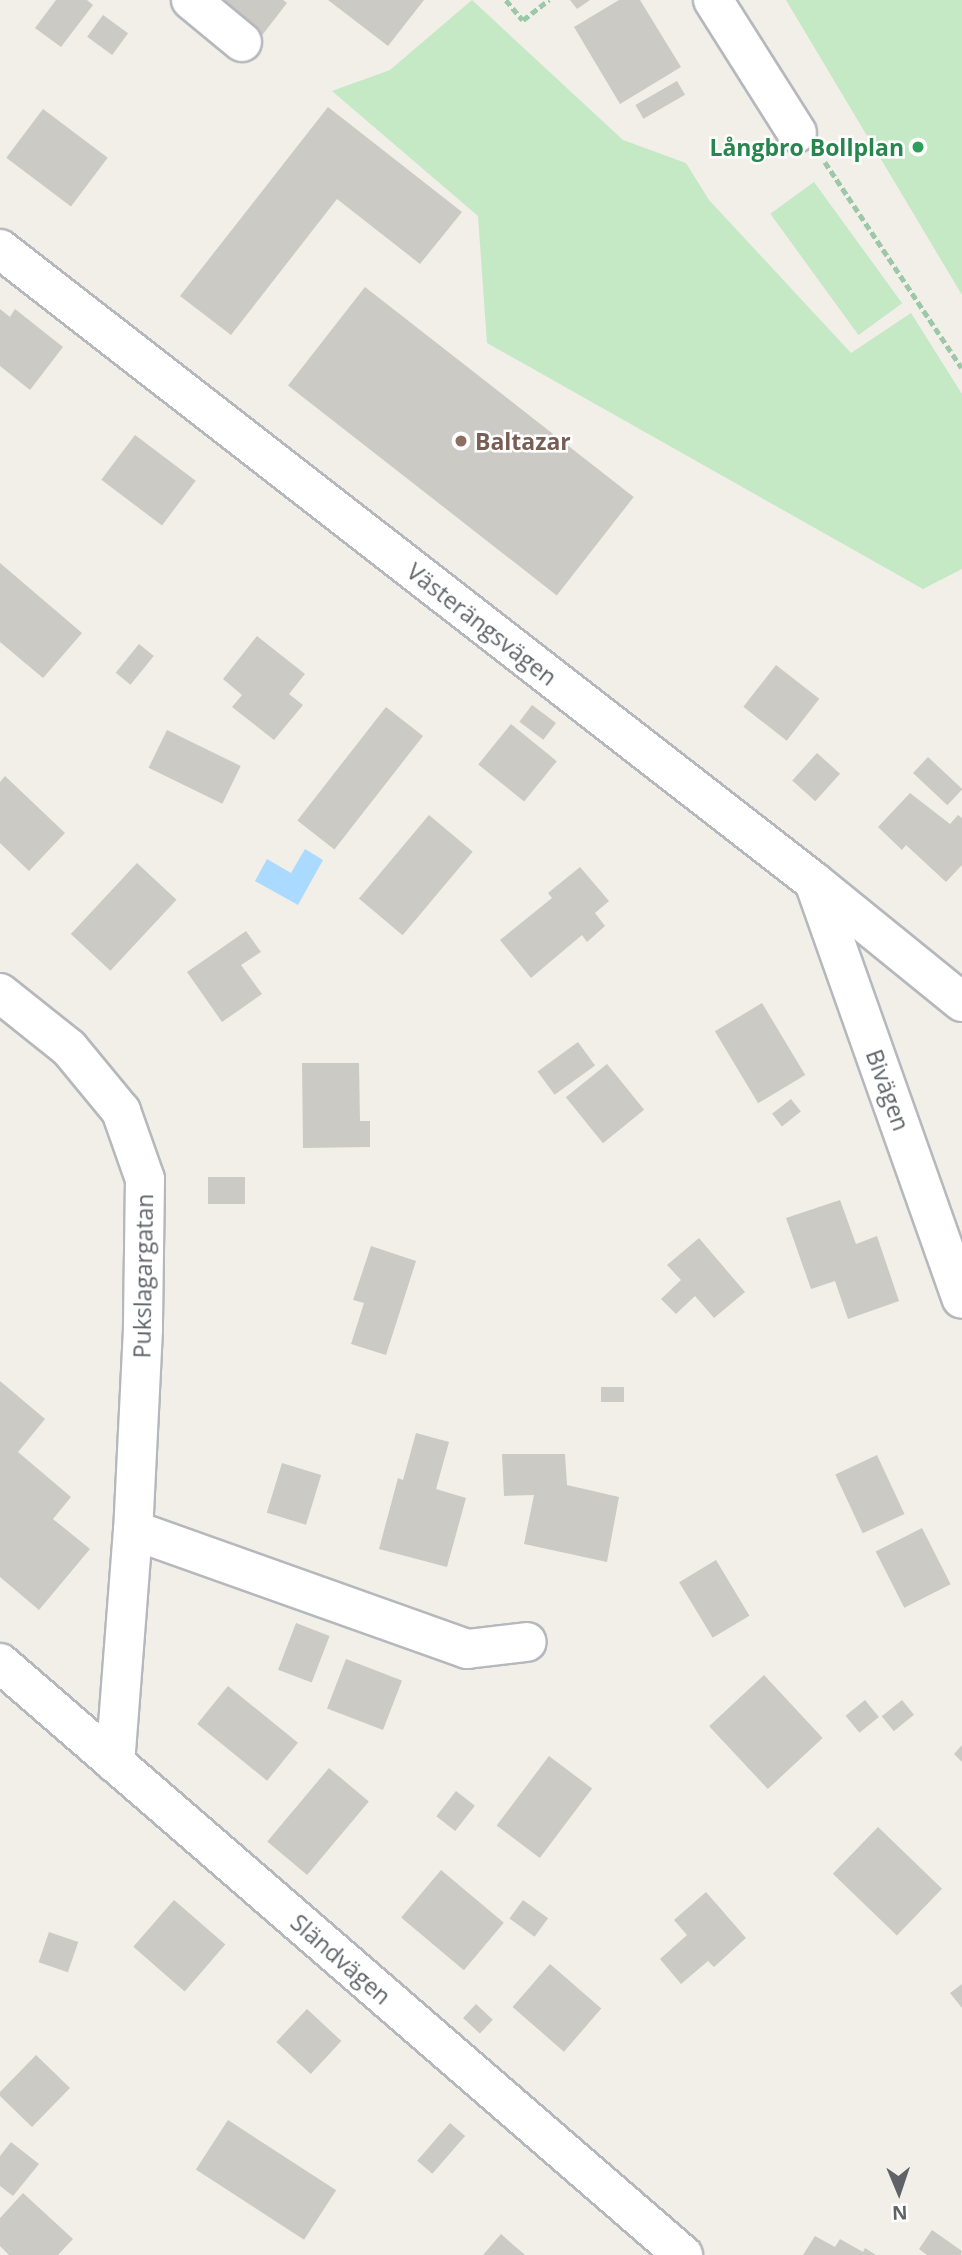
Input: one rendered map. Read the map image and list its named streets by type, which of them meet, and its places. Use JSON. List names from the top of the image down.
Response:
{
  "streets": {
    "street": [
      "Västerängsvägen",
      "Bivägen",
      "Pukslagargatan",
      "Sländvägen"
    ]
  },
  "crossings": [
    ["Västerängsvägen", "Bivägen"],
    ["Pukslagargatan", "Sländvägen"]
  ],
  "places": ["Långbro Bollplan", "Baltazar"],
  "north": "bottom"
}
